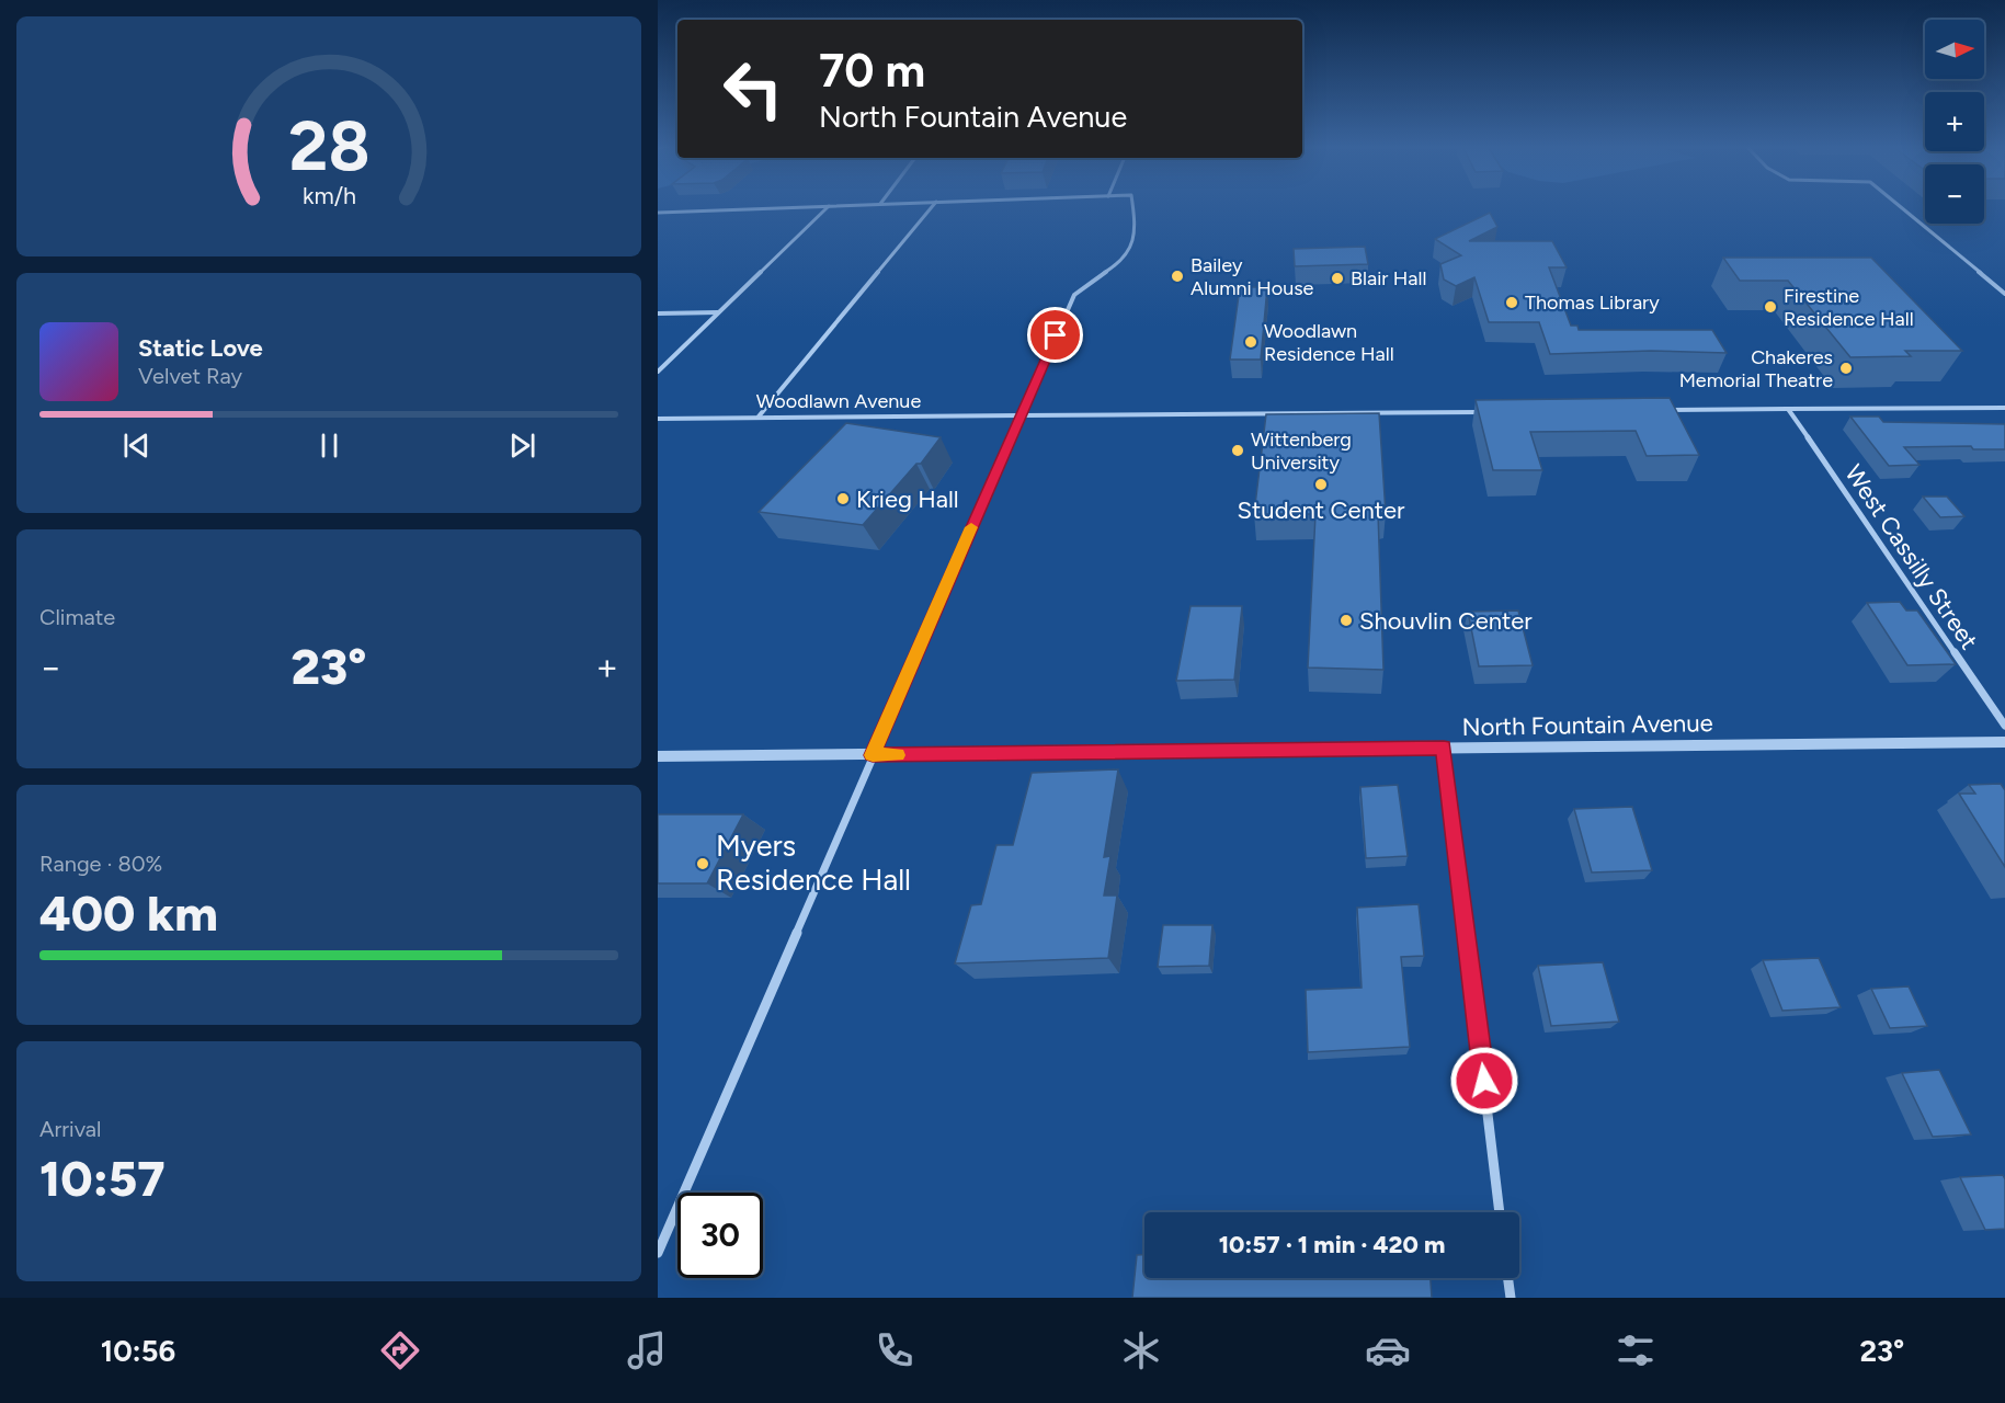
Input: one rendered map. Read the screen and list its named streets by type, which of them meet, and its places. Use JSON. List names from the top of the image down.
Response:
{
  "streets": {
    "street": ["Woodlawn Avenue", "West Cassilly Street", "North Fountain Avenue"]
  },
  "places": [
    "Bailey Alumni House",
    "Blair Hall",
    "Thomas Library",
    "Firestine Residence Hall",
    "Woodlawn Residence Hall",
    "Chakeres Memorial Theatre",
    "Wittenberg University",
    "Student Center",
    "Krieg Hall",
    "Shouvlin Center",
    "Myers Residence Hall"
  ],
  "north": "right",
  "page": {
    "map_buttons": ["+", "−"],
    "turn": ["70 m", "North Fountain Avenue"],
    "song": ["Static Love", "Velvet Ray"],
    "tile": [
      "Climate",
      ["Range · 80%", "400 km"],
      ["Arrival", "10:57"]
    ],
    "heat": ["−", "23°", "+"],
    "limit": "30",
    "trip": "10:57 · 1 min · 420 m",
    "tabs": ["10:56", "23°"],
    "gauge": ["28", "km/h"]
  }
}
